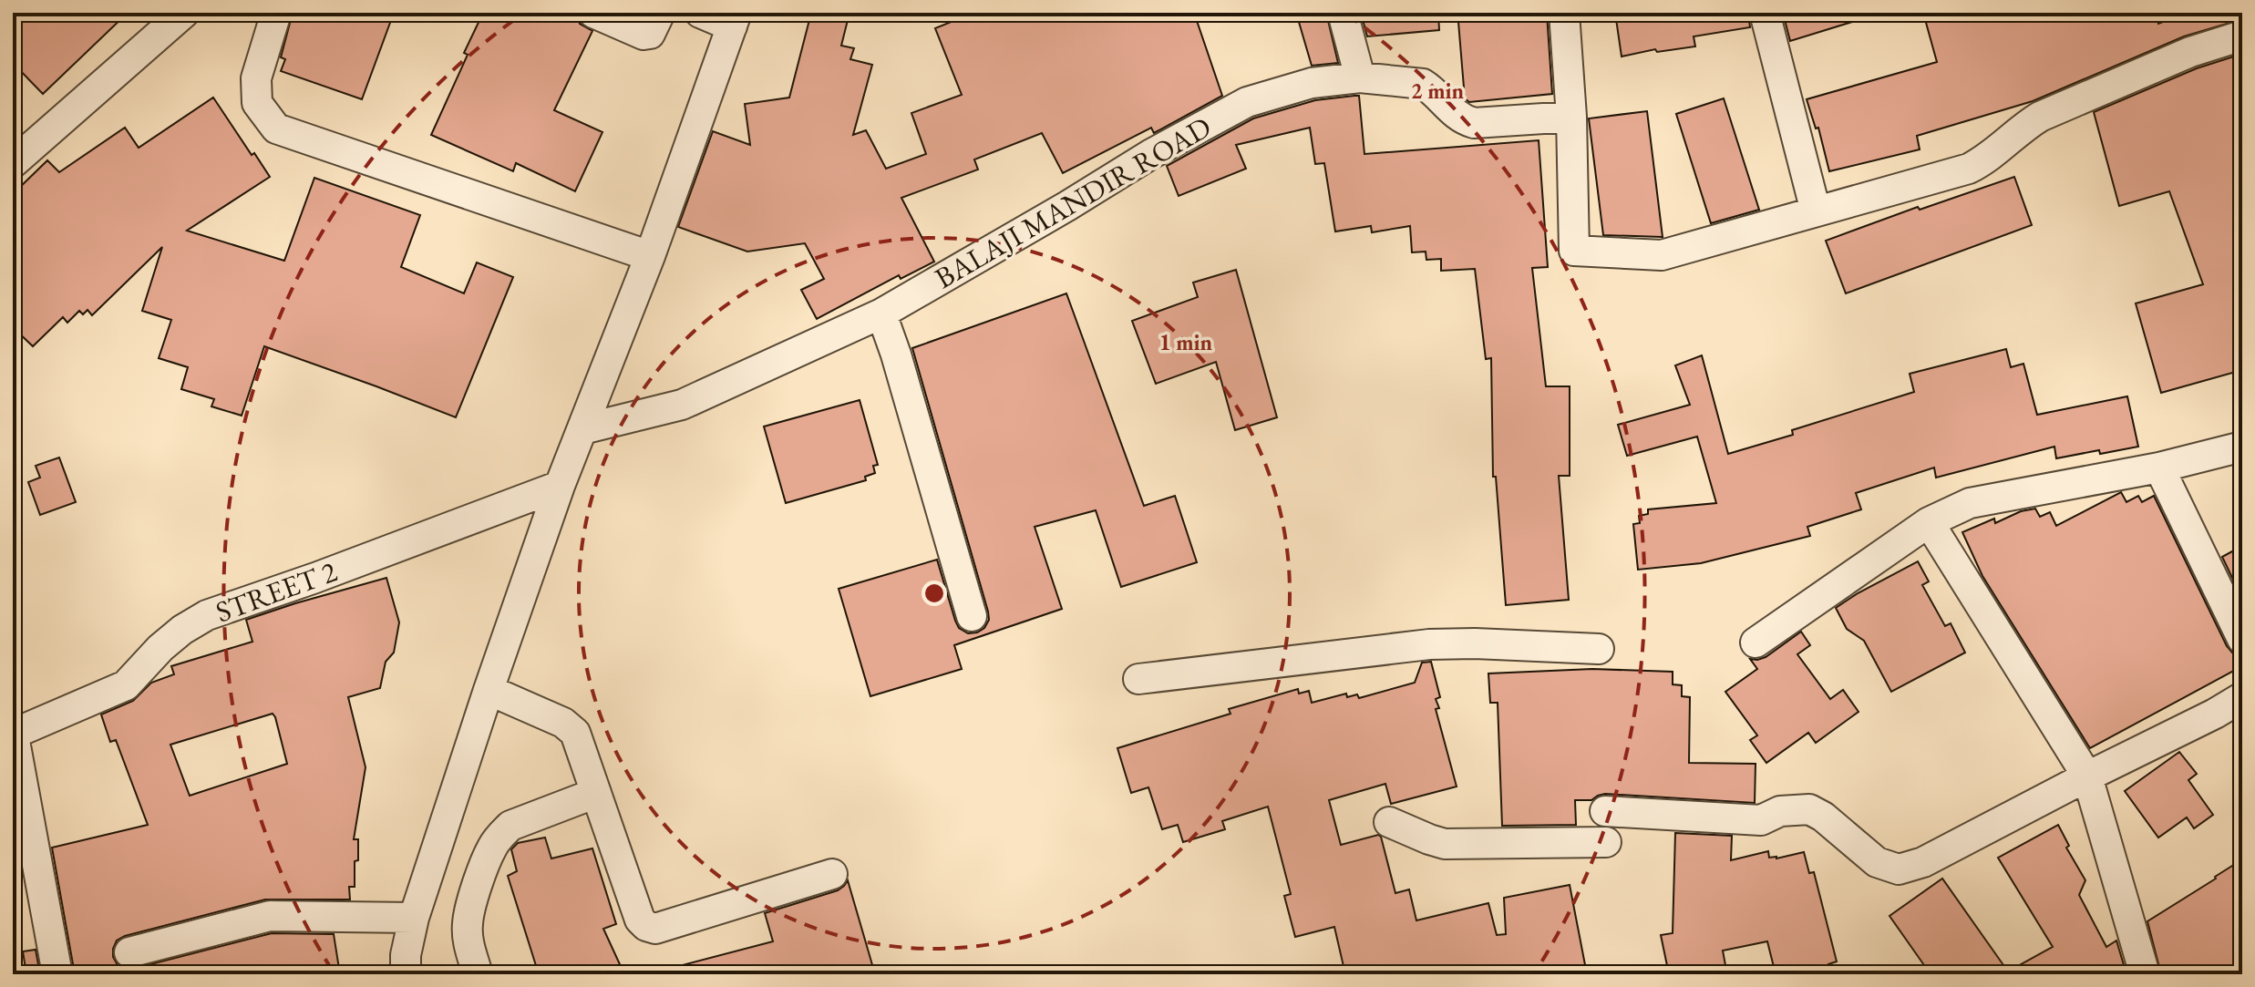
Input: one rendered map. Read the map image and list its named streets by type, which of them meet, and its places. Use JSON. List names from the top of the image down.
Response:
{
  "streets": {
    "street": ["BALAJI MANDIR ROAD", "STREET 2"]
  },
  "rings": ["2 min", "1 min"]
}
